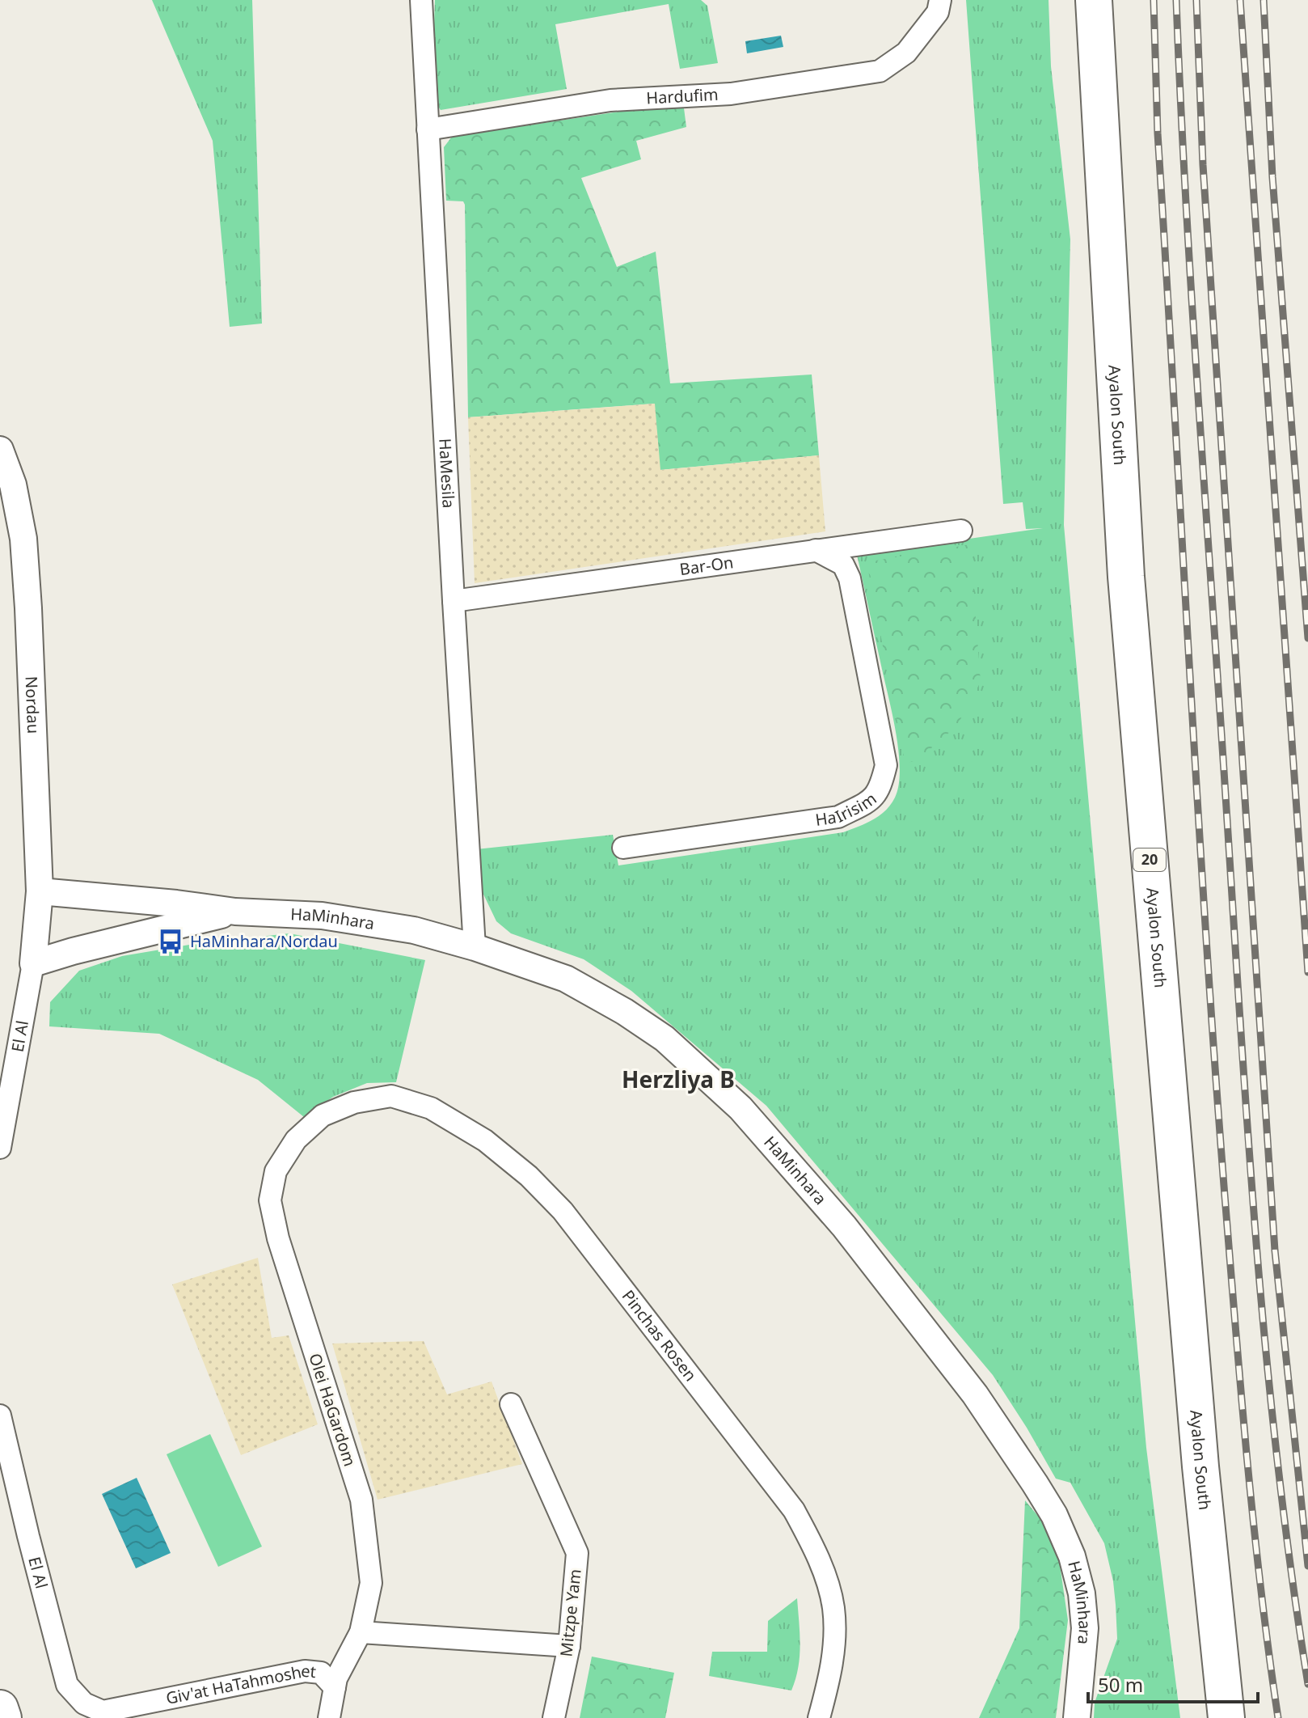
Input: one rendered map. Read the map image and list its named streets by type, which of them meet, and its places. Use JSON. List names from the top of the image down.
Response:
{
  "streets": {
    "highway": ["Ayalon South", "20"],
    "street": [
      "Hardufim",
      "HaMesila",
      "Bar-On",
      "Nordau",
      "HaIrisim",
      "HaMinhara",
      "El Al",
      "Pinchas Rosen",
      "Olei HaGardom",
      "Mitzpe Yam",
      "Giv'at HaTahmoshet"
    ]
  },
  "crossings": [
    ["Hardufim", "HaMesila"],
    ["HaMesila", "Bar-On"],
    ["HaMesila", "HaMinhara"],
    ["Bar-On", "HaIrisim"],
    ["Nordau", "HaMinhara"],
    ["Nordau", "El Al"],
    ["HaMinhara", "El Al"],
    ["El Al", "Giv'at HaTahmoshet"],
    ["Pinchas Rosen", "Olei HaGardom"],
    ["Olei HaGardom", "Giv'at HaTahmoshet"]
  ],
  "districts": ["Herzliya B"],
  "places": {
    "bus stop": ["HaMinhara/Nordau"]
  },
  "scale_bar": "50 m"
}
